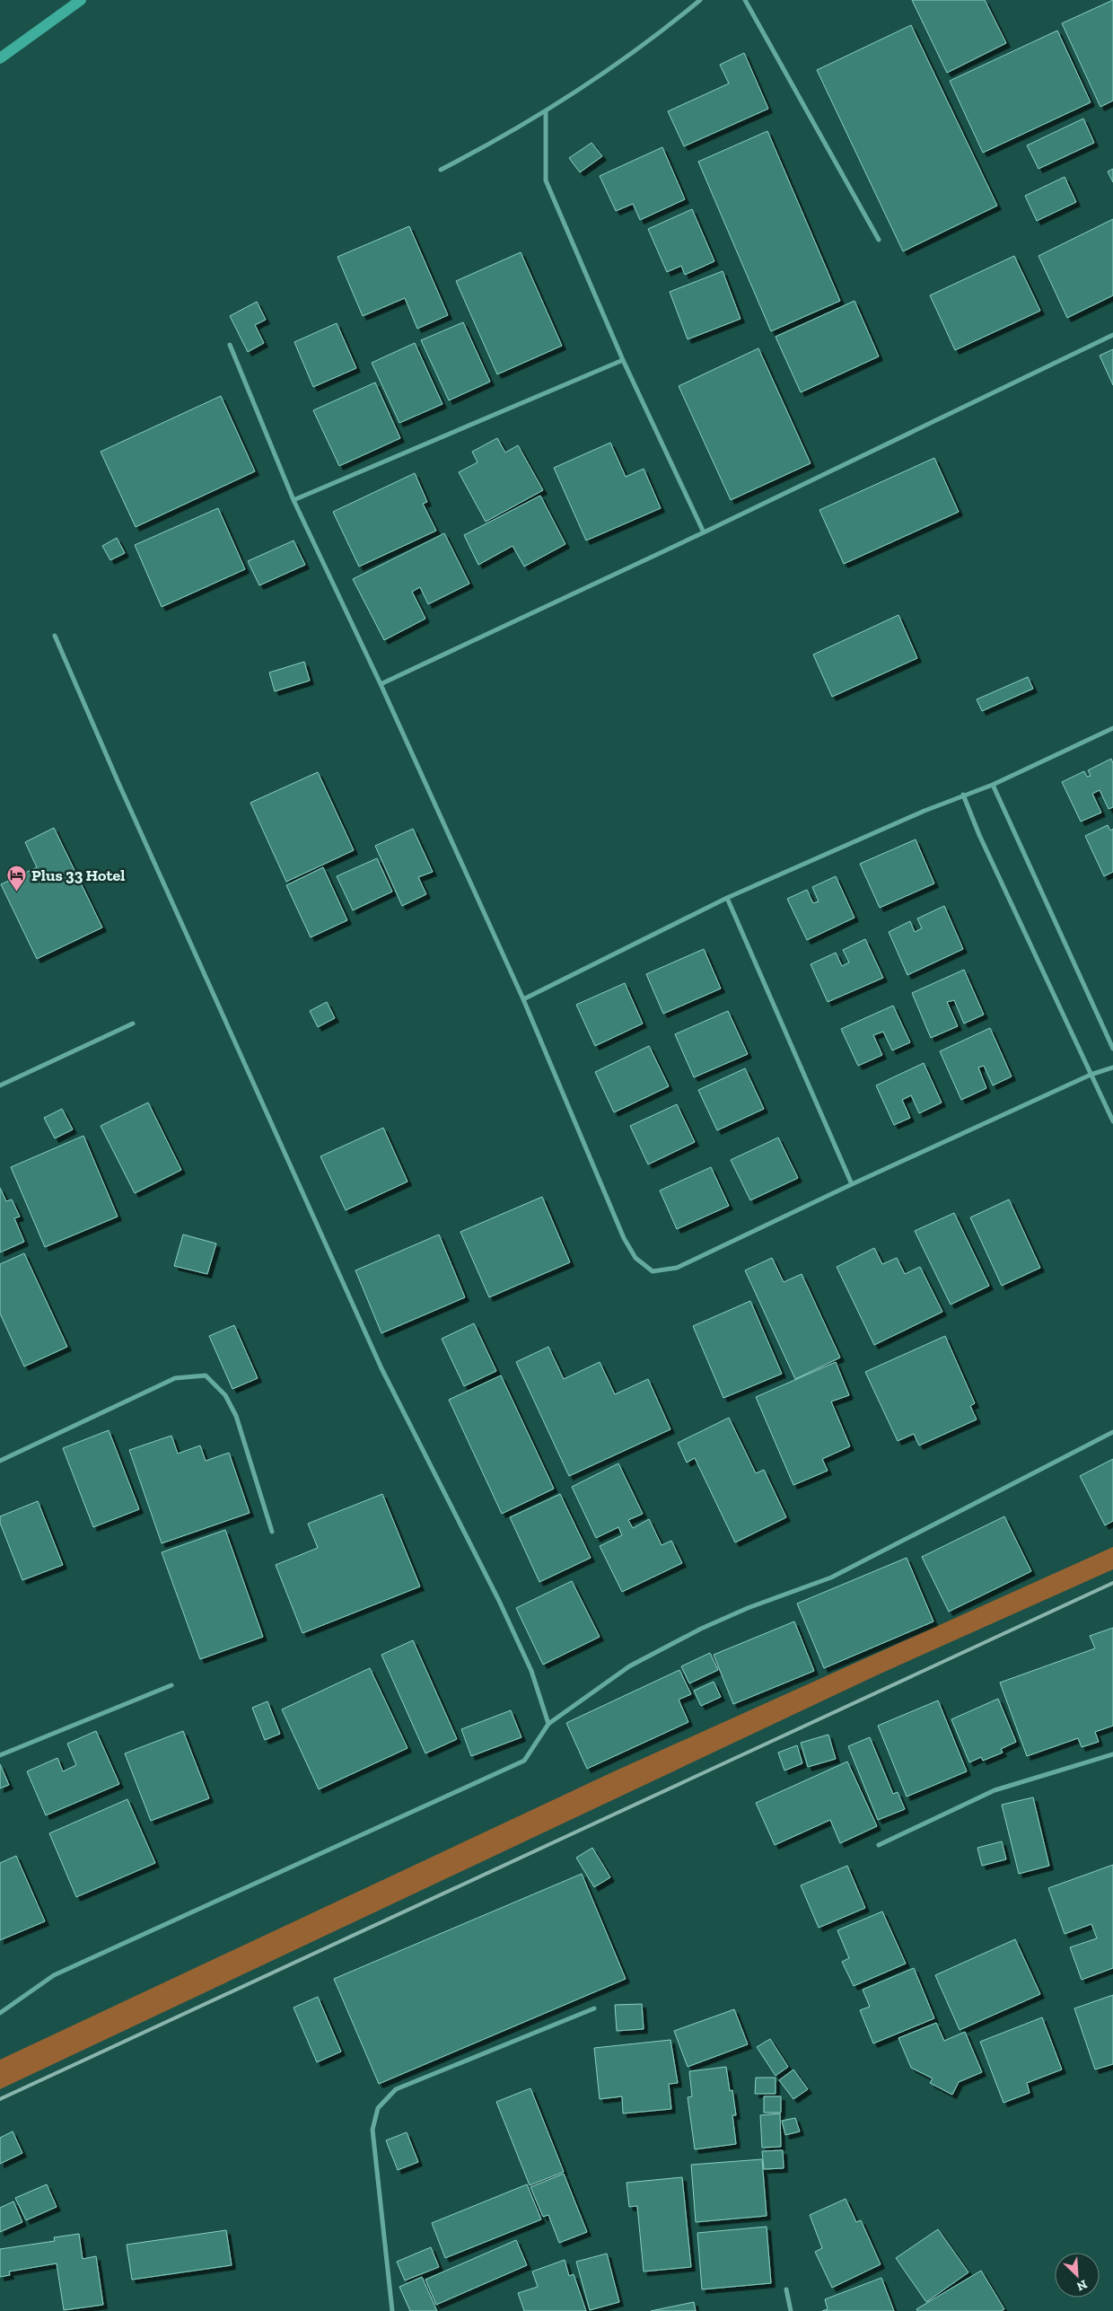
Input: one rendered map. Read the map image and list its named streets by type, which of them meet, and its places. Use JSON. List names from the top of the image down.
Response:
{
  "places": {
    "hotel": ["Plus 33 Hotel"]
  },
  "north": "bottom right"
}
